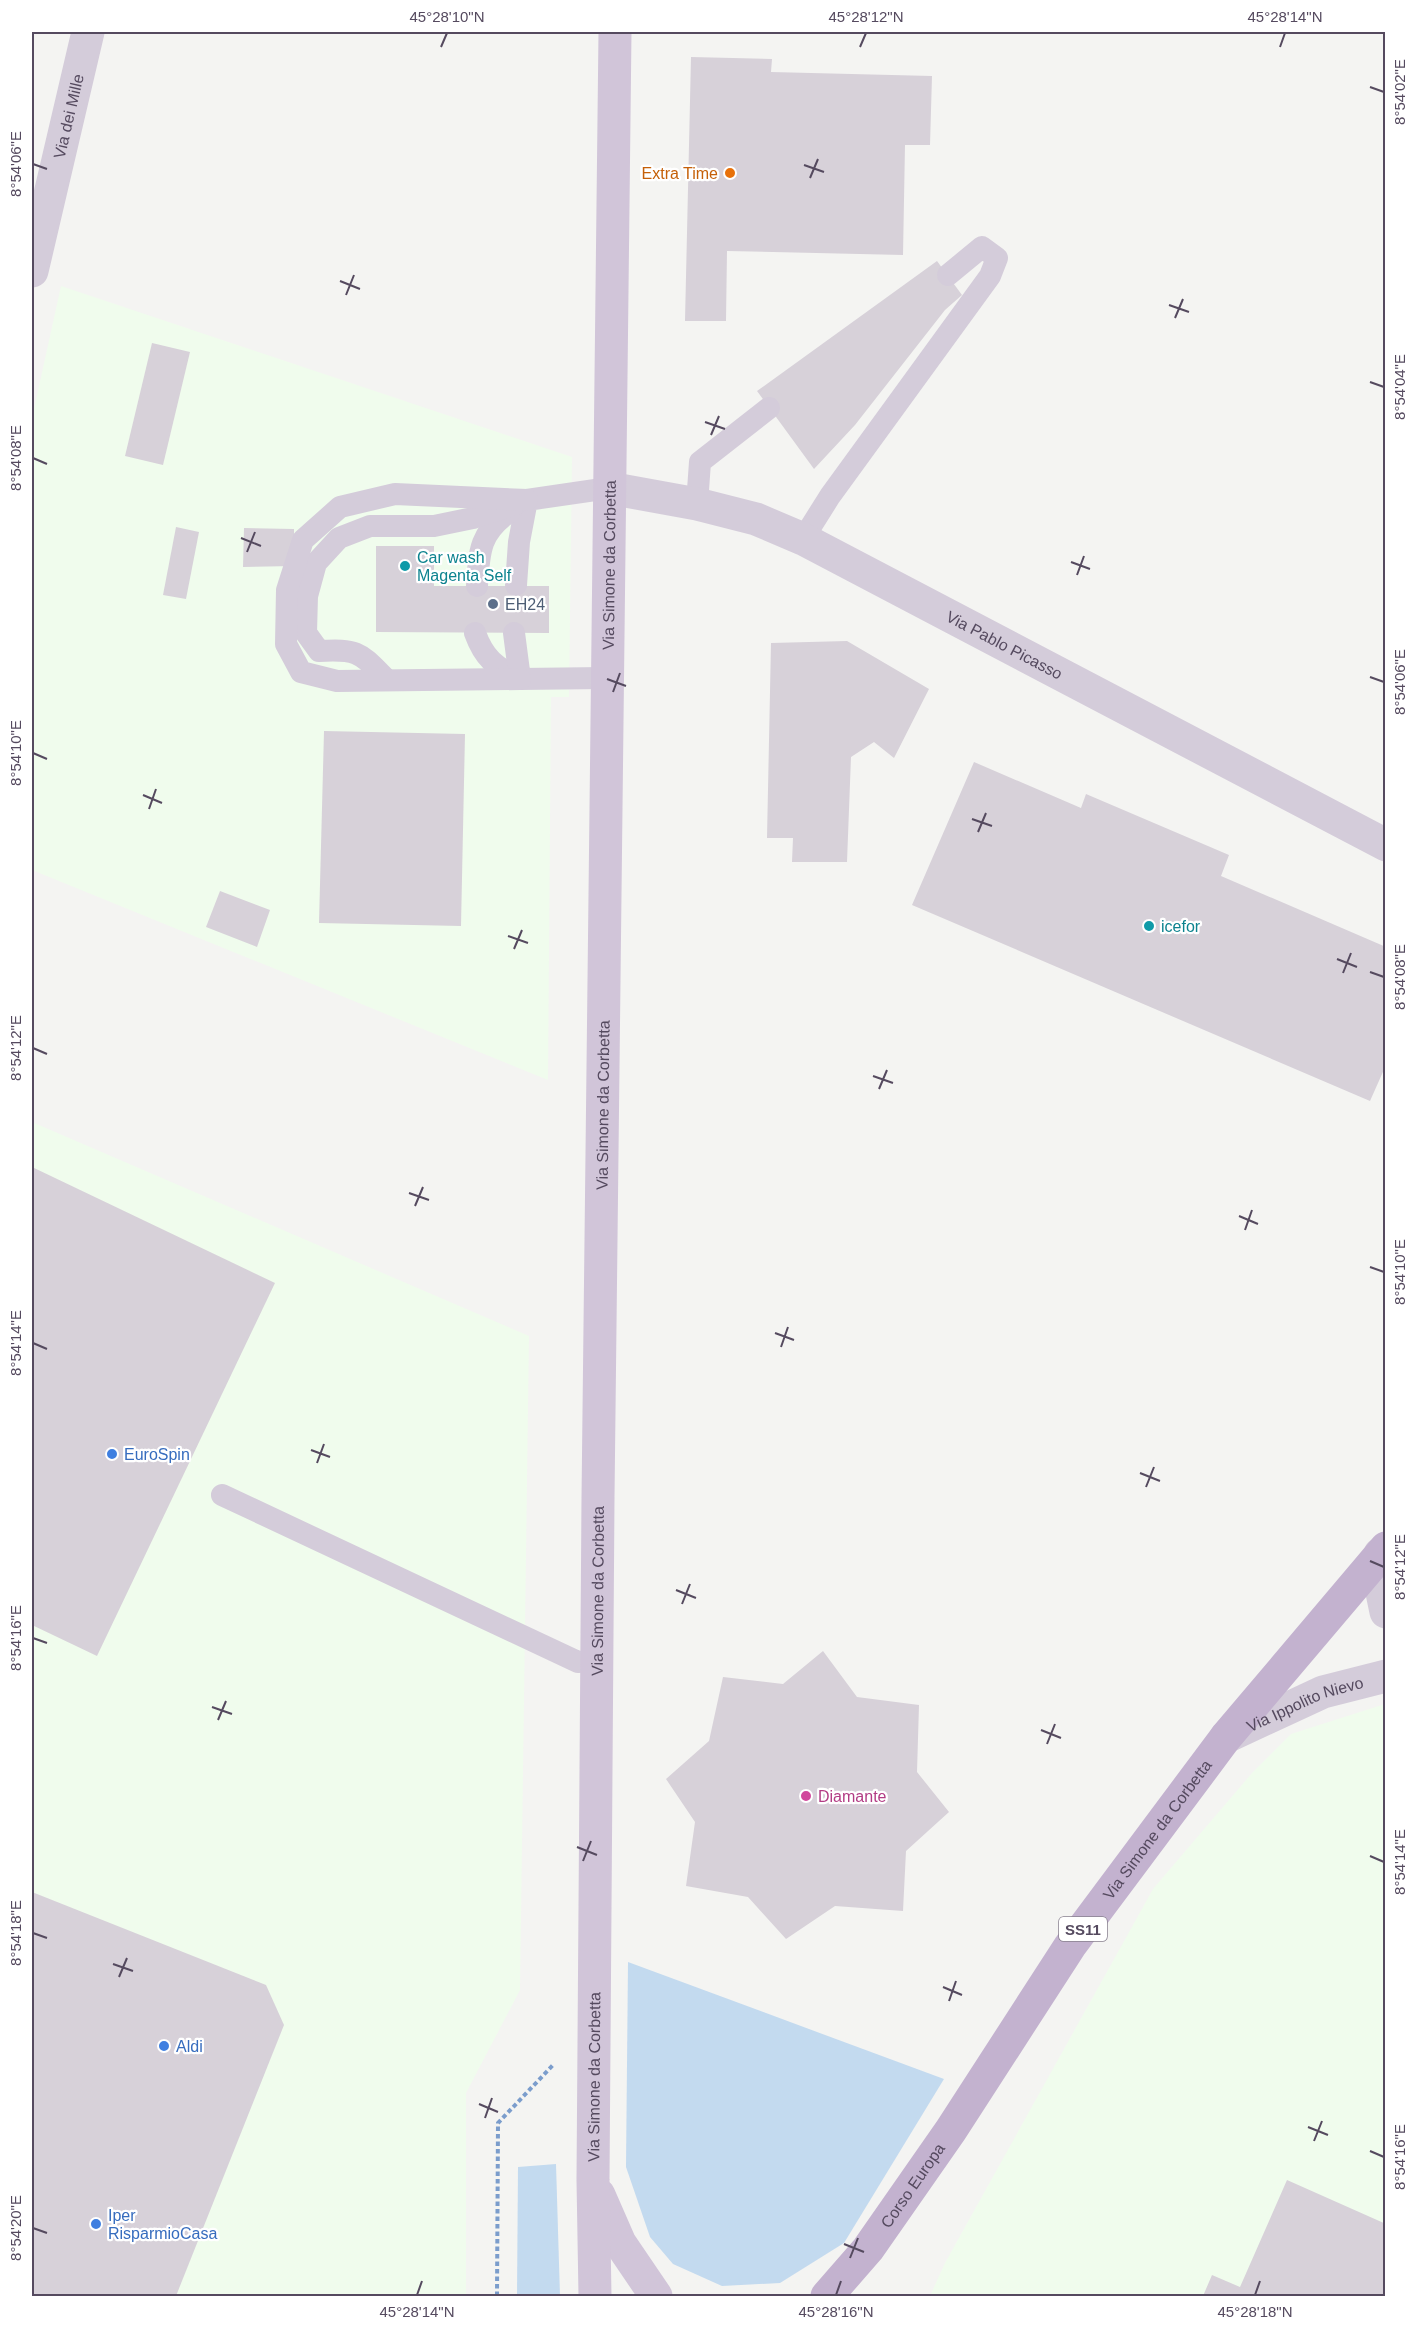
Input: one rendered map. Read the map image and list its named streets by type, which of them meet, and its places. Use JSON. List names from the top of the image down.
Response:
{
  "streets": {
    "main road": ["Via Simone da Corbetta", "SS11", "Corso Europa"],
    "street": ["Via dei Mille", "Via Pablo Picasso", "Via Ippolito Nievo"]
  },
  "crossings": [
    ["Via Simone da Corbetta", "Via Pablo Picasso"],
    ["Via Simone da Corbetta", "Via Ippolito Nievo"],
    ["Via Simone da Corbetta", "Corso Europa"]
  ],
  "places": [
    "Extra Time",
    "Car wash Magenta Self",
    "EH24",
    "icefor",
    "EuroSpin",
    "Diamante",
    "Aldi",
    "Iper RisparmioCasa"
  ],
  "coordinates": [
    "45°28'10\"N",
    "45°28'12\"N",
    "45°28'14\"N",
    "8°54'02\"E",
    "8°54'06\"E",
    "8°54'04\"E",
    "8°54'08\"E",
    "8°54'10\"E",
    "8°54'12\"E",
    "8°54'14\"E",
    "8°54'16\"E",
    "8°54'18\"E",
    "8°54'20\"E",
    "45°28'16\"N",
    "45°28'18\"N"
  ]
}
